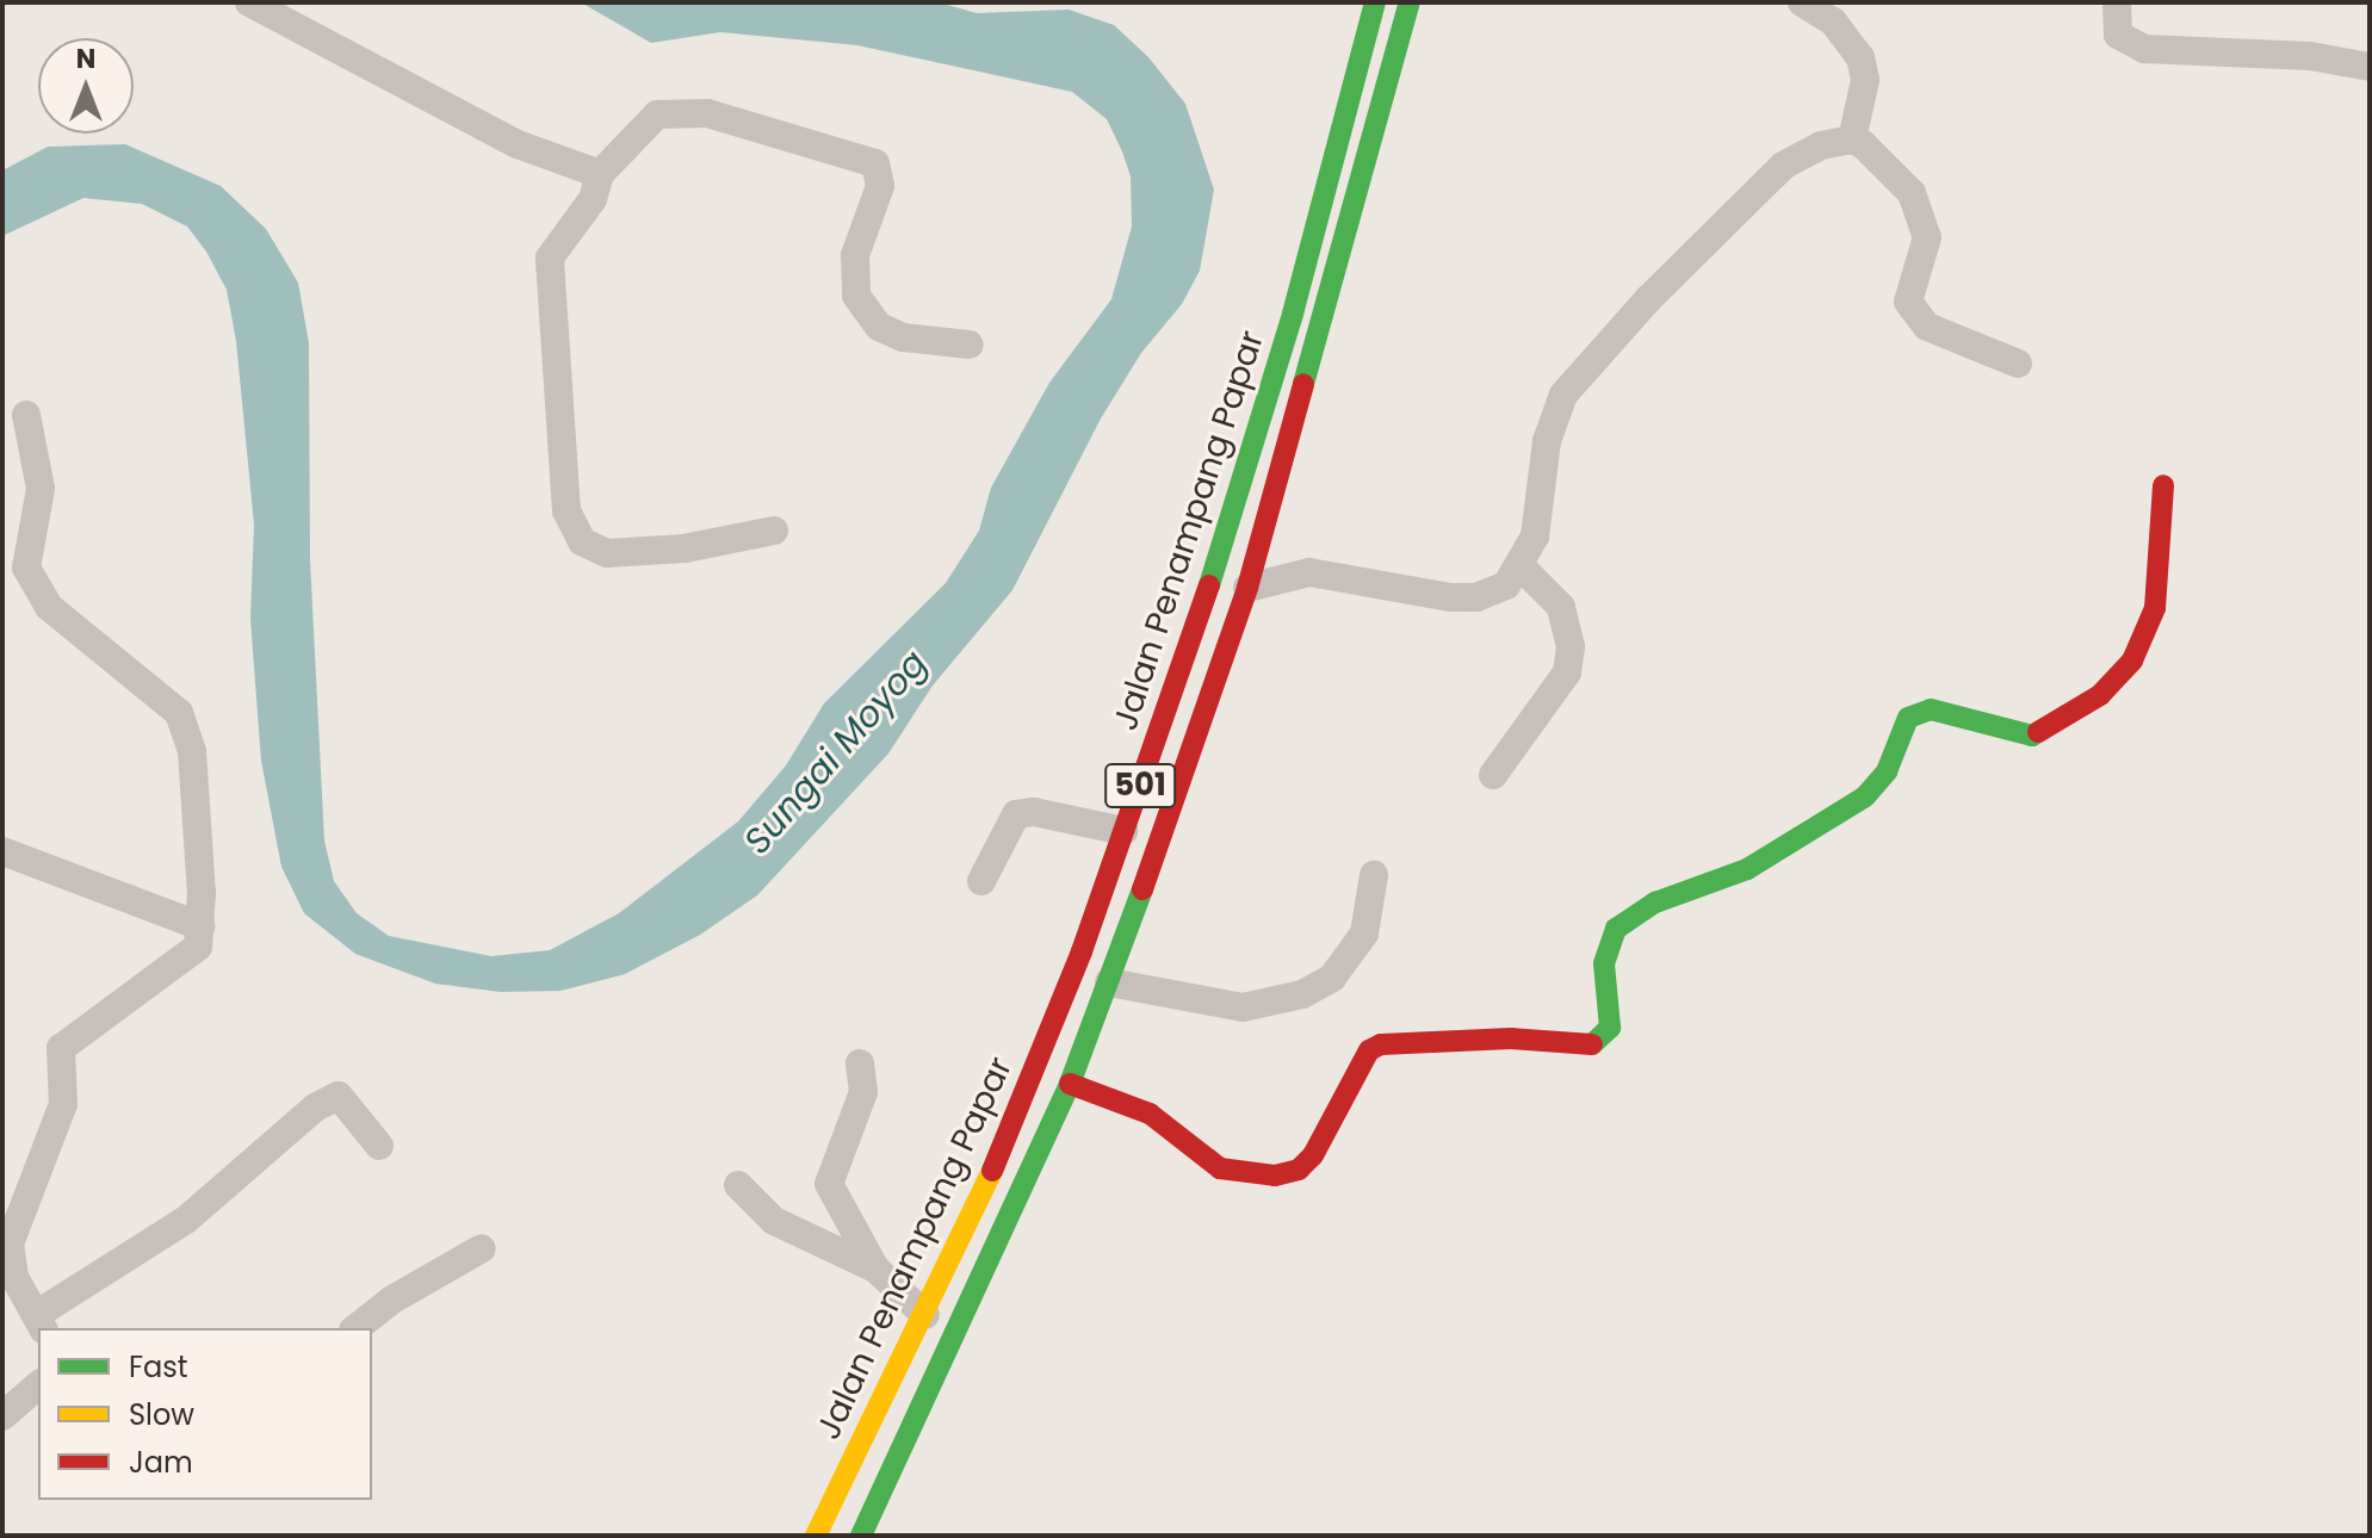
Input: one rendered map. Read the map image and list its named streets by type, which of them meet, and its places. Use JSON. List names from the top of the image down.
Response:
{
  "streets": {
    "main road": ["Jalan Penampang Papar", "501"]
  },
  "water": ["Sungai Moyog"],
  "legend": ["Fast", "Slow", "Jam"],
  "north": "top"
}
